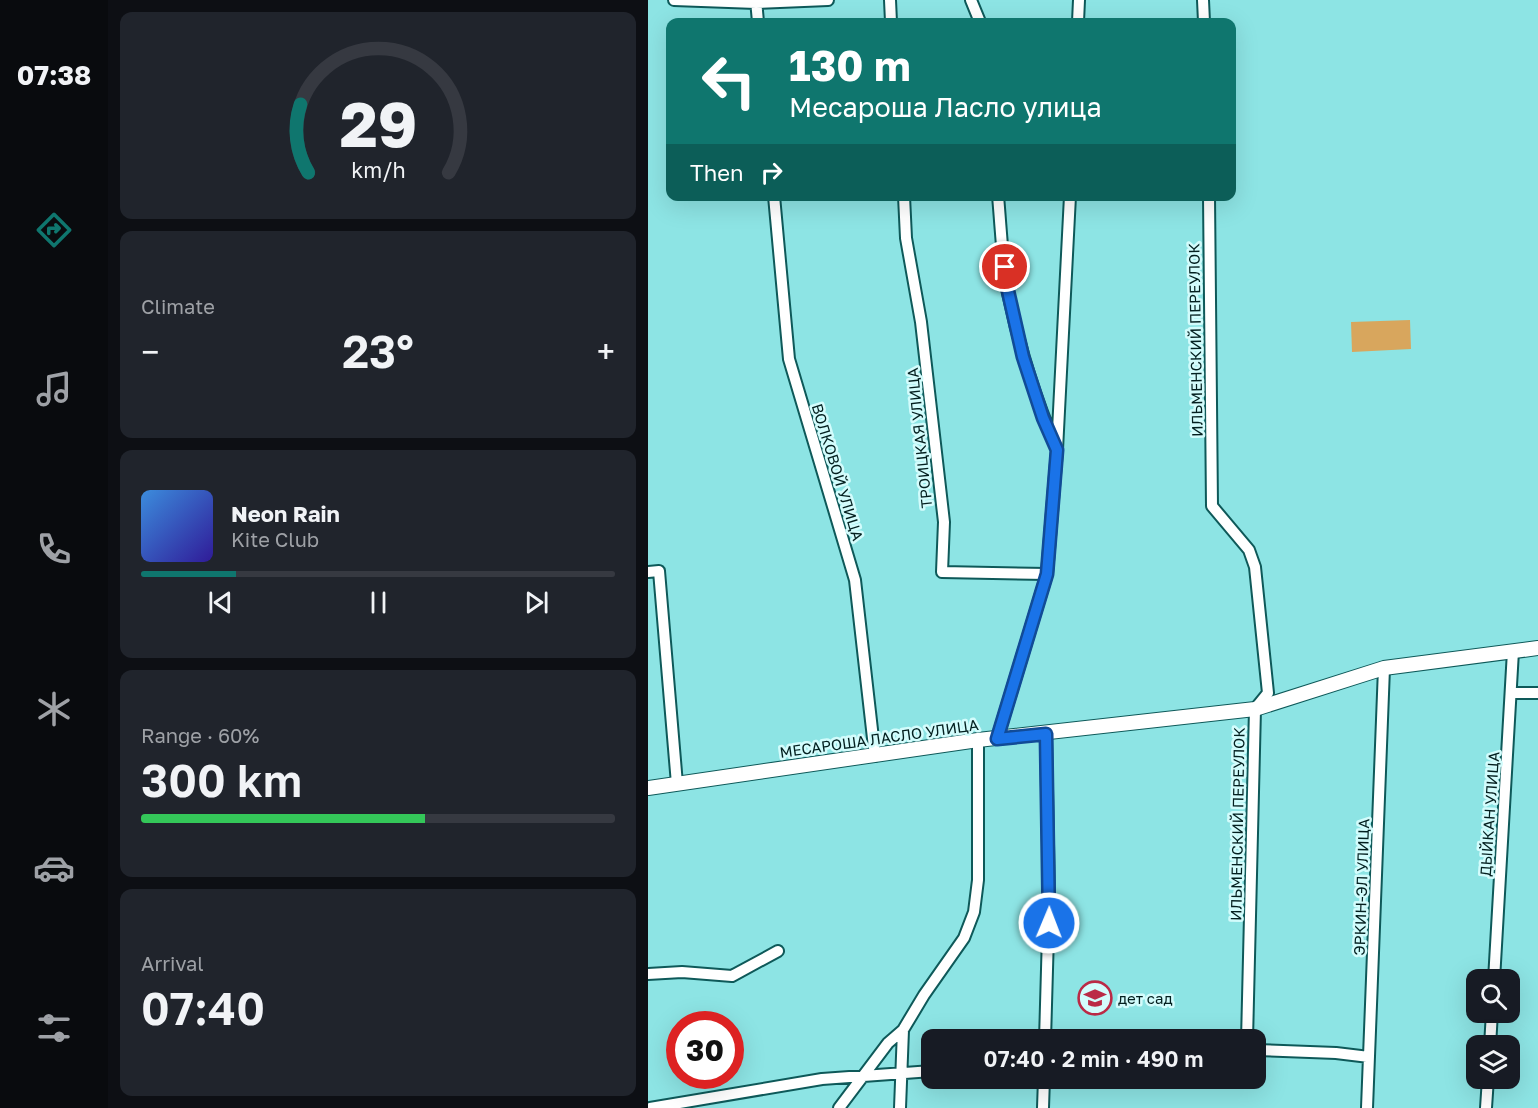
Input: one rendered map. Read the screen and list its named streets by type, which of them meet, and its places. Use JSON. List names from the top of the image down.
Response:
{
  "streets": {
    "street": [
      "ИЛЬМЕНСКИЙ ПЕРЕУЛОК",
      "ТРОИЦКАЯ УЛИЦА",
      "ВОЛКОВОЙ УЛИЦА",
      "МЕСАРОША ЛАСЛО УЛИЦА",
      "ДЫЙКАН УЛИЦА",
      "ЭРКИН-ЭЛ УЛИЦА"
    ]
  },
  "crossings": [
    ["ИЛЬМЕНСКИЙ ПЕРЕУЛОК", "МЕСАРОША ЛАСЛО УЛИЦА"],
    ["ВОЛКОВОЙ УЛИЦА", "МЕСАРОША ЛАСЛО УЛИЦА"],
    ["МЕСАРОША ЛАСЛО УЛИЦА", "ДЫЙКАН УЛИЦА"],
    ["МЕСАРОША ЛАСЛО УЛИЦА", "ЭРКИН-ЭЛ УЛИЦА"]
  ],
  "places": {
    "school or university": ["дет сад"]
  },
  "page": {
    "tabs": "07:38",
    "turn": ["130 m", "Месароша Ласло улица"],
    "then": "Then",
    "tile": [
      "Climate",
      ["Range · 60%", "300 km"],
      ["Arrival", "07:40"]
    ],
    "heat": ["−", "23°", "+"],
    "song": ["Neon Rain", "Kite Club"],
    "limit": "30",
    "trip": "07:40 · 2 min · 490 m",
    "gauge": ["29", "km/h"]
  }
}
